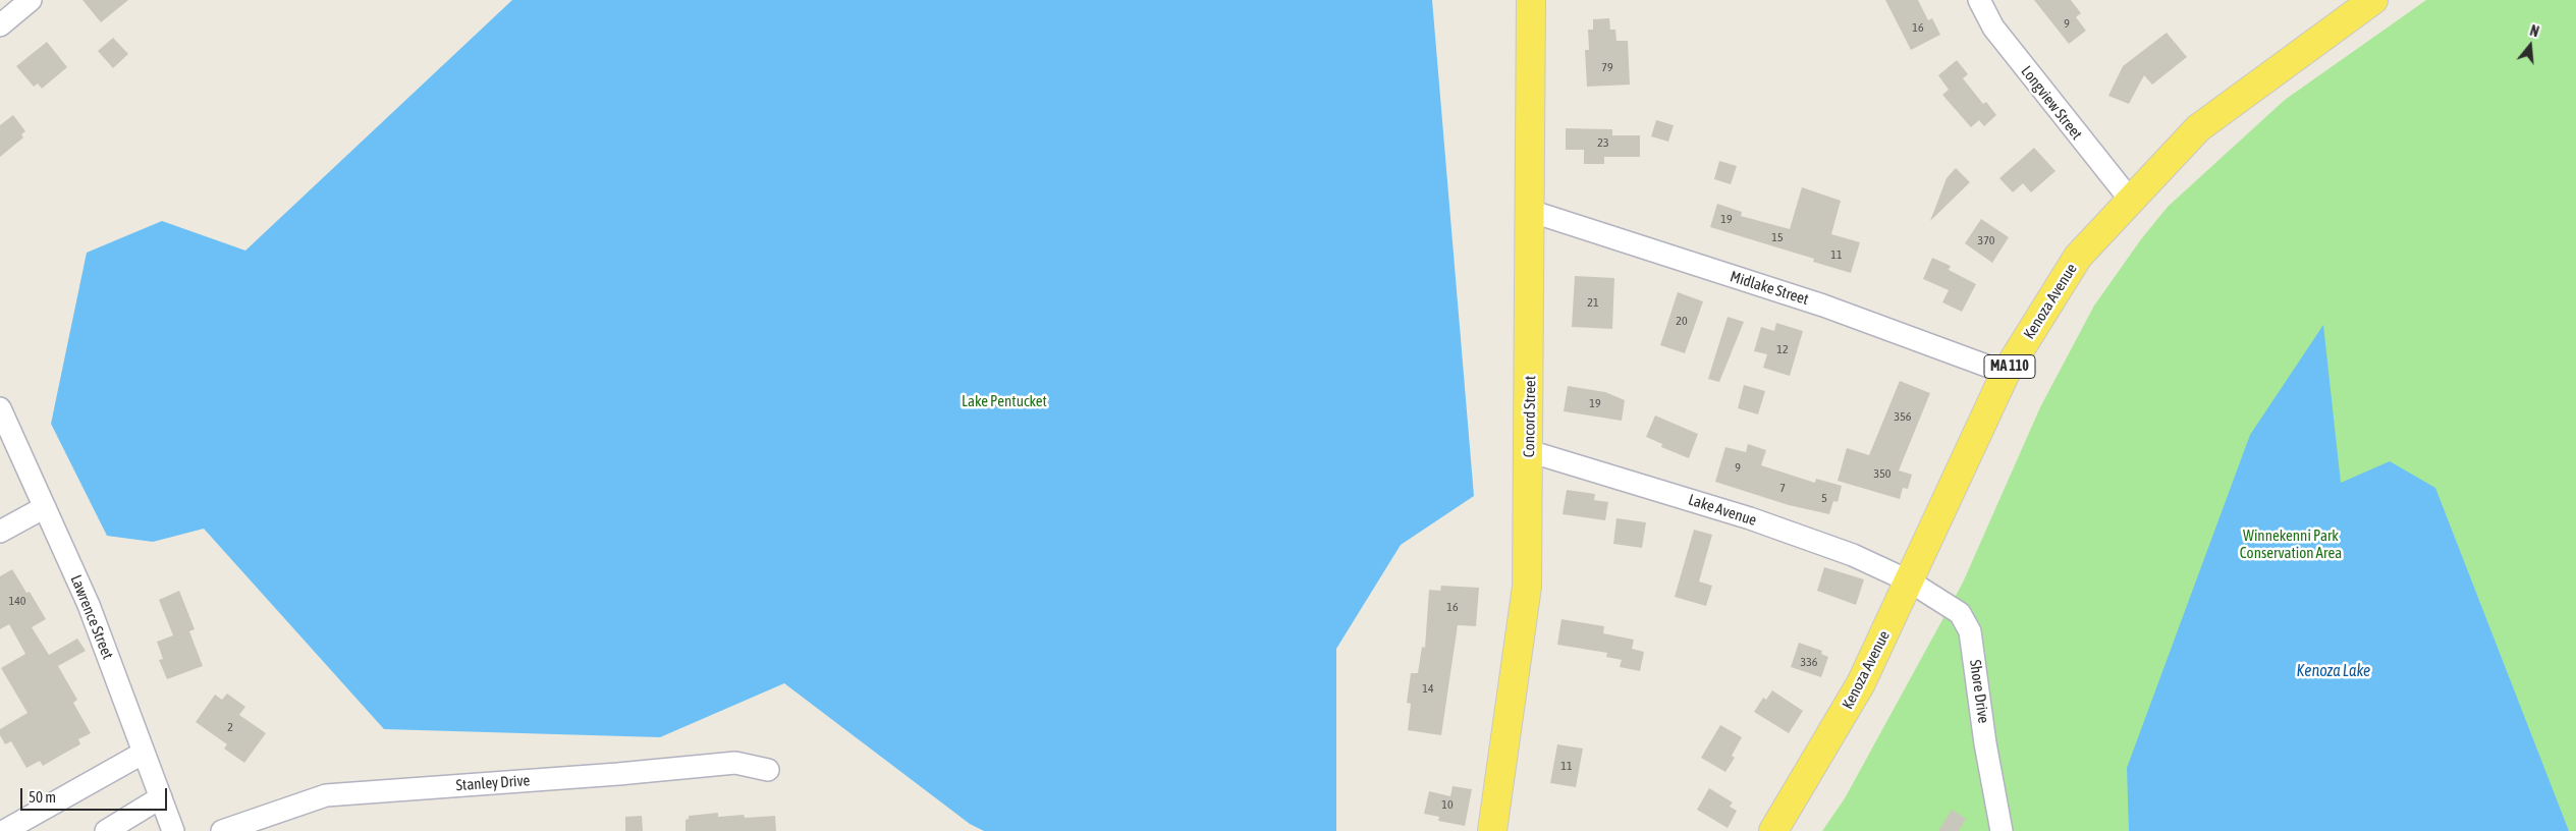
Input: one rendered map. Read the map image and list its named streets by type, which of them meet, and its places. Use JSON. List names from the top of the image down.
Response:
{
  "streets": {
    "main road": ["Kenoza Avenue", "MA 110", "Concord Street"],
    "street": [
      "Longview Street",
      "Midlake Street",
      "Lake Avenue",
      "Lawrence Street",
      "Shore Drive",
      "Stanley Drive"
    ]
  },
  "crossings": [
    ["Longview Street", "Kenoza Avenue"],
    ["Midlake Street", "Kenoza Avenue"],
    ["Midlake Street", "Concord Street"],
    ["Kenoza Avenue", "Lake Avenue"],
    ["Kenoza Avenue", "Shore Drive"],
    ["Concord Street", "Lake Avenue"],
    ["Lake Avenue", "Shore Drive"]
  ],
  "water": ["Kenoza Lake"],
  "parks": ["Lake Pentucket", "Winnekenni Park Conservation Area"],
  "house_numbers": [
    "9",
    "16",
    "79",
    "23",
    "19",
    "15",
    "370",
    "11",
    "21",
    "20",
    "12",
    "19",
    "356",
    "9",
    "350",
    "7",
    "5",
    "140",
    "16",
    "336",
    "14",
    "2",
    "11",
    "10"
  ],
  "scale_bar": "50 m",
  "north": "top"
}
